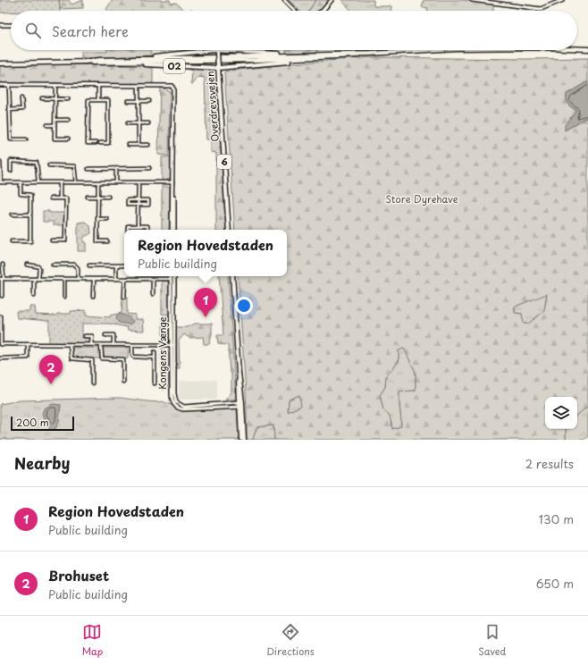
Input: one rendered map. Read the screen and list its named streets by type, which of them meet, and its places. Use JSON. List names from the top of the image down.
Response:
{
  "streets": {
    "main road": ["O2", "Overdrevsvejen", "6"],
    "street": ["Kongens Vænge"]
  },
  "crossings": [
    ["O2", "Overdrevsvejen"]
  ],
  "parks": ["Store Dyrehave"],
  "scale_bar": "200 m",
  "page": {
    "search": "Search here",
    "popup": ["Region Hovedstaden", "Public building"],
    "pins": ["1", "2"],
    "scale": "200 m",
    "heading": ["Nearby", "2 results"],
    "list": [
      {
        "mark": "1",
        "name": "Region Hovedstaden",
        "note": "Public building",
        "value": "130 m"
      },
      {
        "mark": "2",
        "name": "Brohuset",
        "note": "Public building",
        "value": "650 m"
      }
    ],
    "nav": ["Map", "Directions", "Saved"]
  }
}
